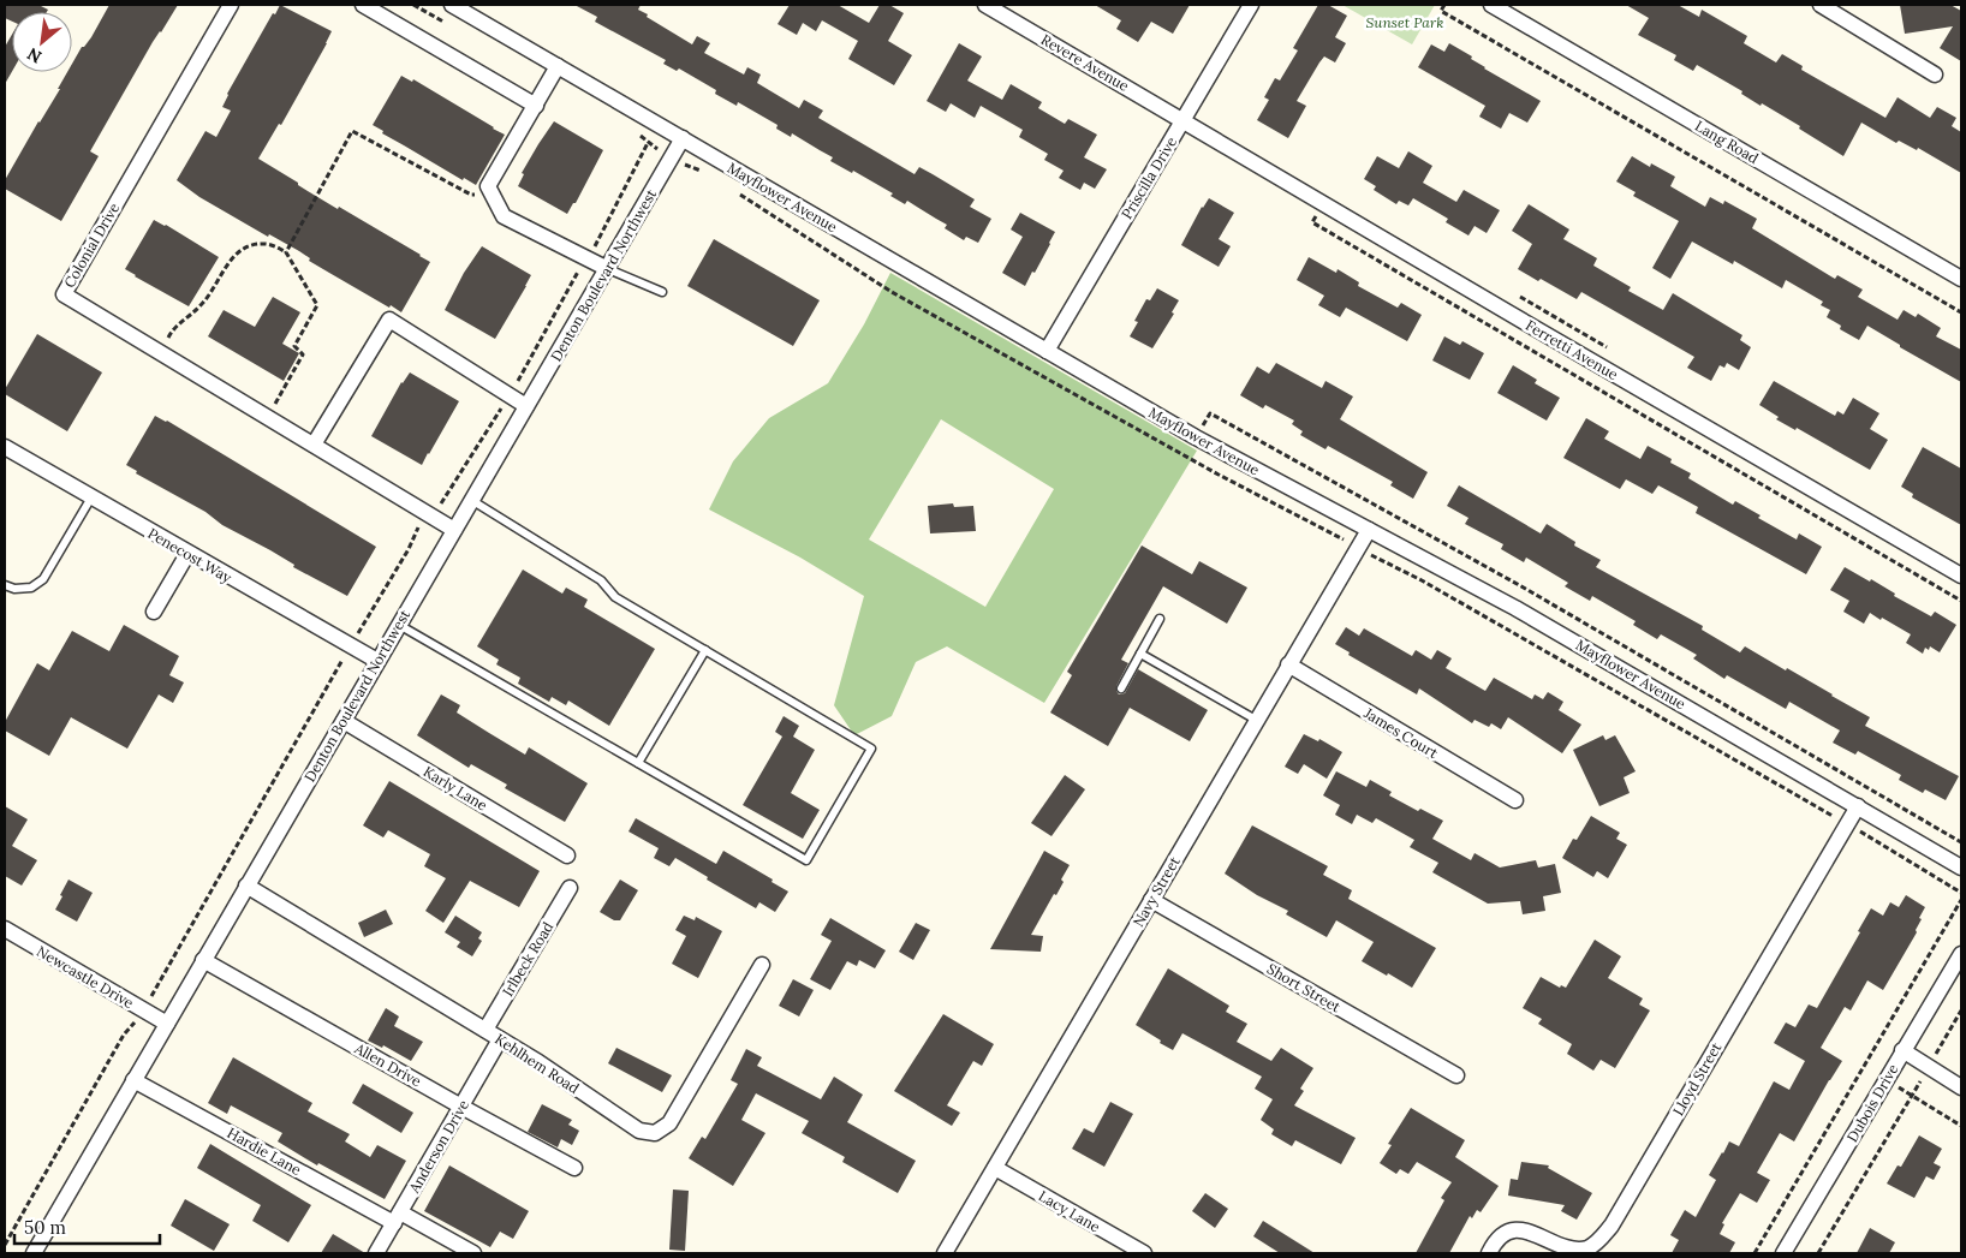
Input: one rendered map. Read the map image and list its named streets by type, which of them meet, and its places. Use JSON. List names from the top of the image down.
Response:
{
  "streets": {
    "street": [
      "Revere Avenue",
      "Lang Road",
      "Priscilla Drive",
      "Mayflower Avenue",
      "Colonial Drive",
      "Denton Boulevard Northwest",
      "Ferretti Avenue",
      "Penecost Way",
      "James Court",
      "Karly Lane",
      "Navy Street",
      "Irlbeck Road",
      "Newcastle Drive",
      "Short Street",
      "Kehlhem Road",
      "Allen Drive",
      "Lloyd Street",
      "Dubois Drive",
      "Anderson Drive",
      "Hardie Lane",
      "Lacy Lane"
    ]
  },
  "crossings": [
    ["Revere Avenue", "Priscilla Drive"],
    ["Revere Avenue", "Ferretti Avenue"],
    ["Priscilla Drive", "Mayflower Avenue"],
    ["Priscilla Drive", "Ferretti Avenue"],
    ["Mayflower Avenue", "Denton Boulevard Northwest"],
    ["Mayflower Avenue", "Navy Street"],
    ["Mayflower Avenue", "Lloyd Street"],
    ["Colonial Drive", "Denton Boulevard Northwest"],
    ["Denton Boulevard Northwest", "Penecost Way"],
    ["Denton Boulevard Northwest", "Karly Lane"],
    ["Denton Boulevard Northwest", "Newcastle Drive"],
    ["Denton Boulevard Northwest", "Kehlhem Road"],
    ["Denton Boulevard Northwest", "Allen Drive"],
    ["Denton Boulevard Northwest", "Hardie Lane"],
    ["James Court", "Navy Street"],
    ["Navy Street", "Short Street"],
    ["Navy Street", "Lacy Lane"],
    ["Irlbeck Road", "Kehlhem Road"],
    ["Kehlhem Road", "Anderson Drive"],
    ["Allen Drive", "Anderson Drive"],
    ["Anderson Drive", "Hardie Lane"]
  ],
  "parks": ["Sunset Park"],
  "scale_bar": "50 m",
  "north": "bottom left"
}
